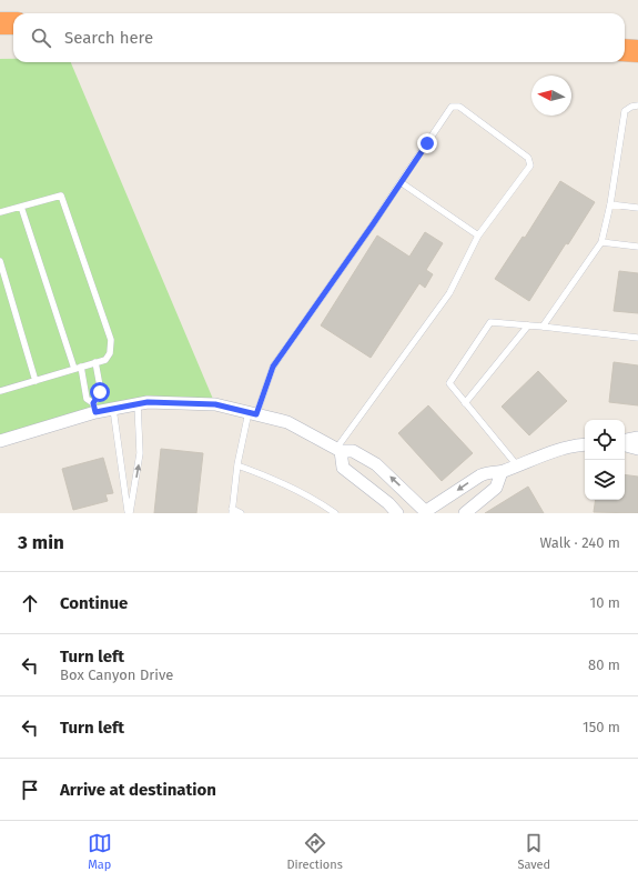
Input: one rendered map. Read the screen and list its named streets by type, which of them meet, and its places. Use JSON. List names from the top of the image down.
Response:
{
  "north": "left",
  "page": {
    "search": "Search here",
    "heading": ["3 min", "Walk · 240 m"],
    "list": [
      ["Continue", "10 m"],
      ["Turn left", "Box Canyon Drive", "80 m"],
      ["Turn left", "150 m"],
      "Arrive at destination"
    ],
    "nav": ["Map", "Directions", "Saved"]
  }
}
